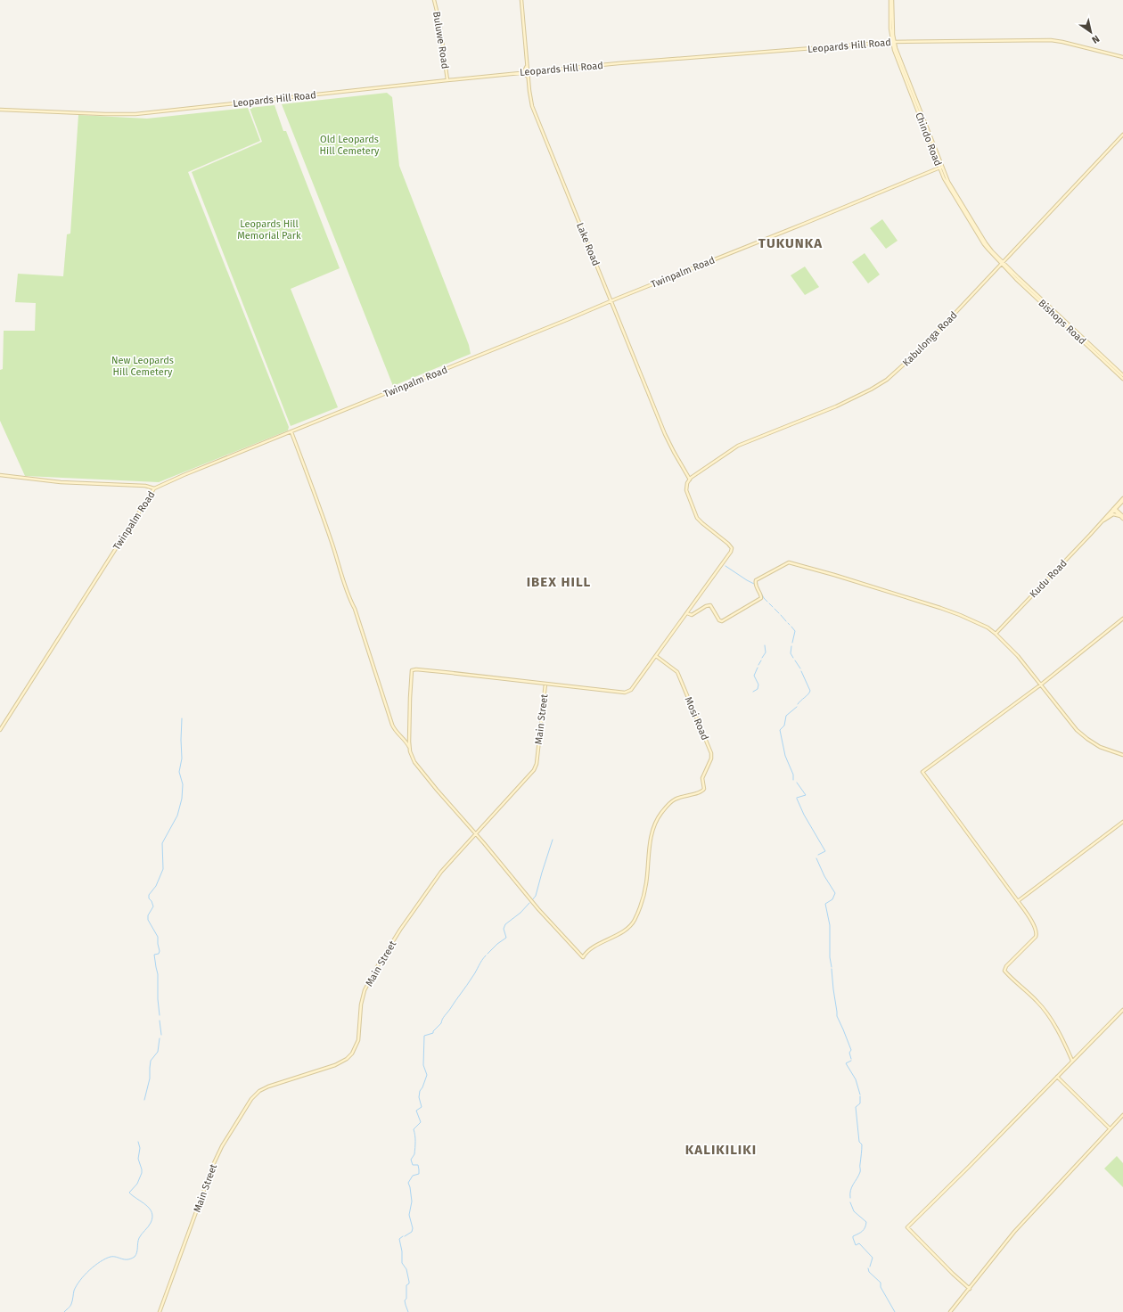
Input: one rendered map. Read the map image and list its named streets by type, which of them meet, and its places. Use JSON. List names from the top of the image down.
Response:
{
  "streets": {
    "main road": [
      "Buluwe Road",
      "Leopards Hill Road",
      "Chindo Road",
      "Lake Road",
      "Twinpalm Road",
      "Bishops Road",
      "Kabulonga Road",
      "Kudu Road",
      "Mosi Road",
      "Main Street"
    ]
  },
  "crossings": [
    ["Buluwe Road", "Leopards Hill Road"],
    ["Leopards Hill Road", "Chindo Road"],
    ["Leopards Hill Road", "Lake Road"],
    ["Chindo Road", "Twinpalm Road"],
    ["Chindo Road", "Bishops Road"],
    ["Chindo Road", "Kabulonga Road"],
    ["Lake Road", "Twinpalm Road"],
    ["Lake Road", "Kabulonga Road"],
    ["Bishops Road", "Kabulonga Road"],
    ["Mosi Road", "Main Street"]
  ],
  "districts": ["TUKUNKA", "IBEX HILL", "KALIKILIKI"],
  "parks": ["Old Leopards Hill Cemetery", "Leopards Hill Memorial Park", "New Leopards Hill Cemetery"],
  "north": "bottom right"
}
